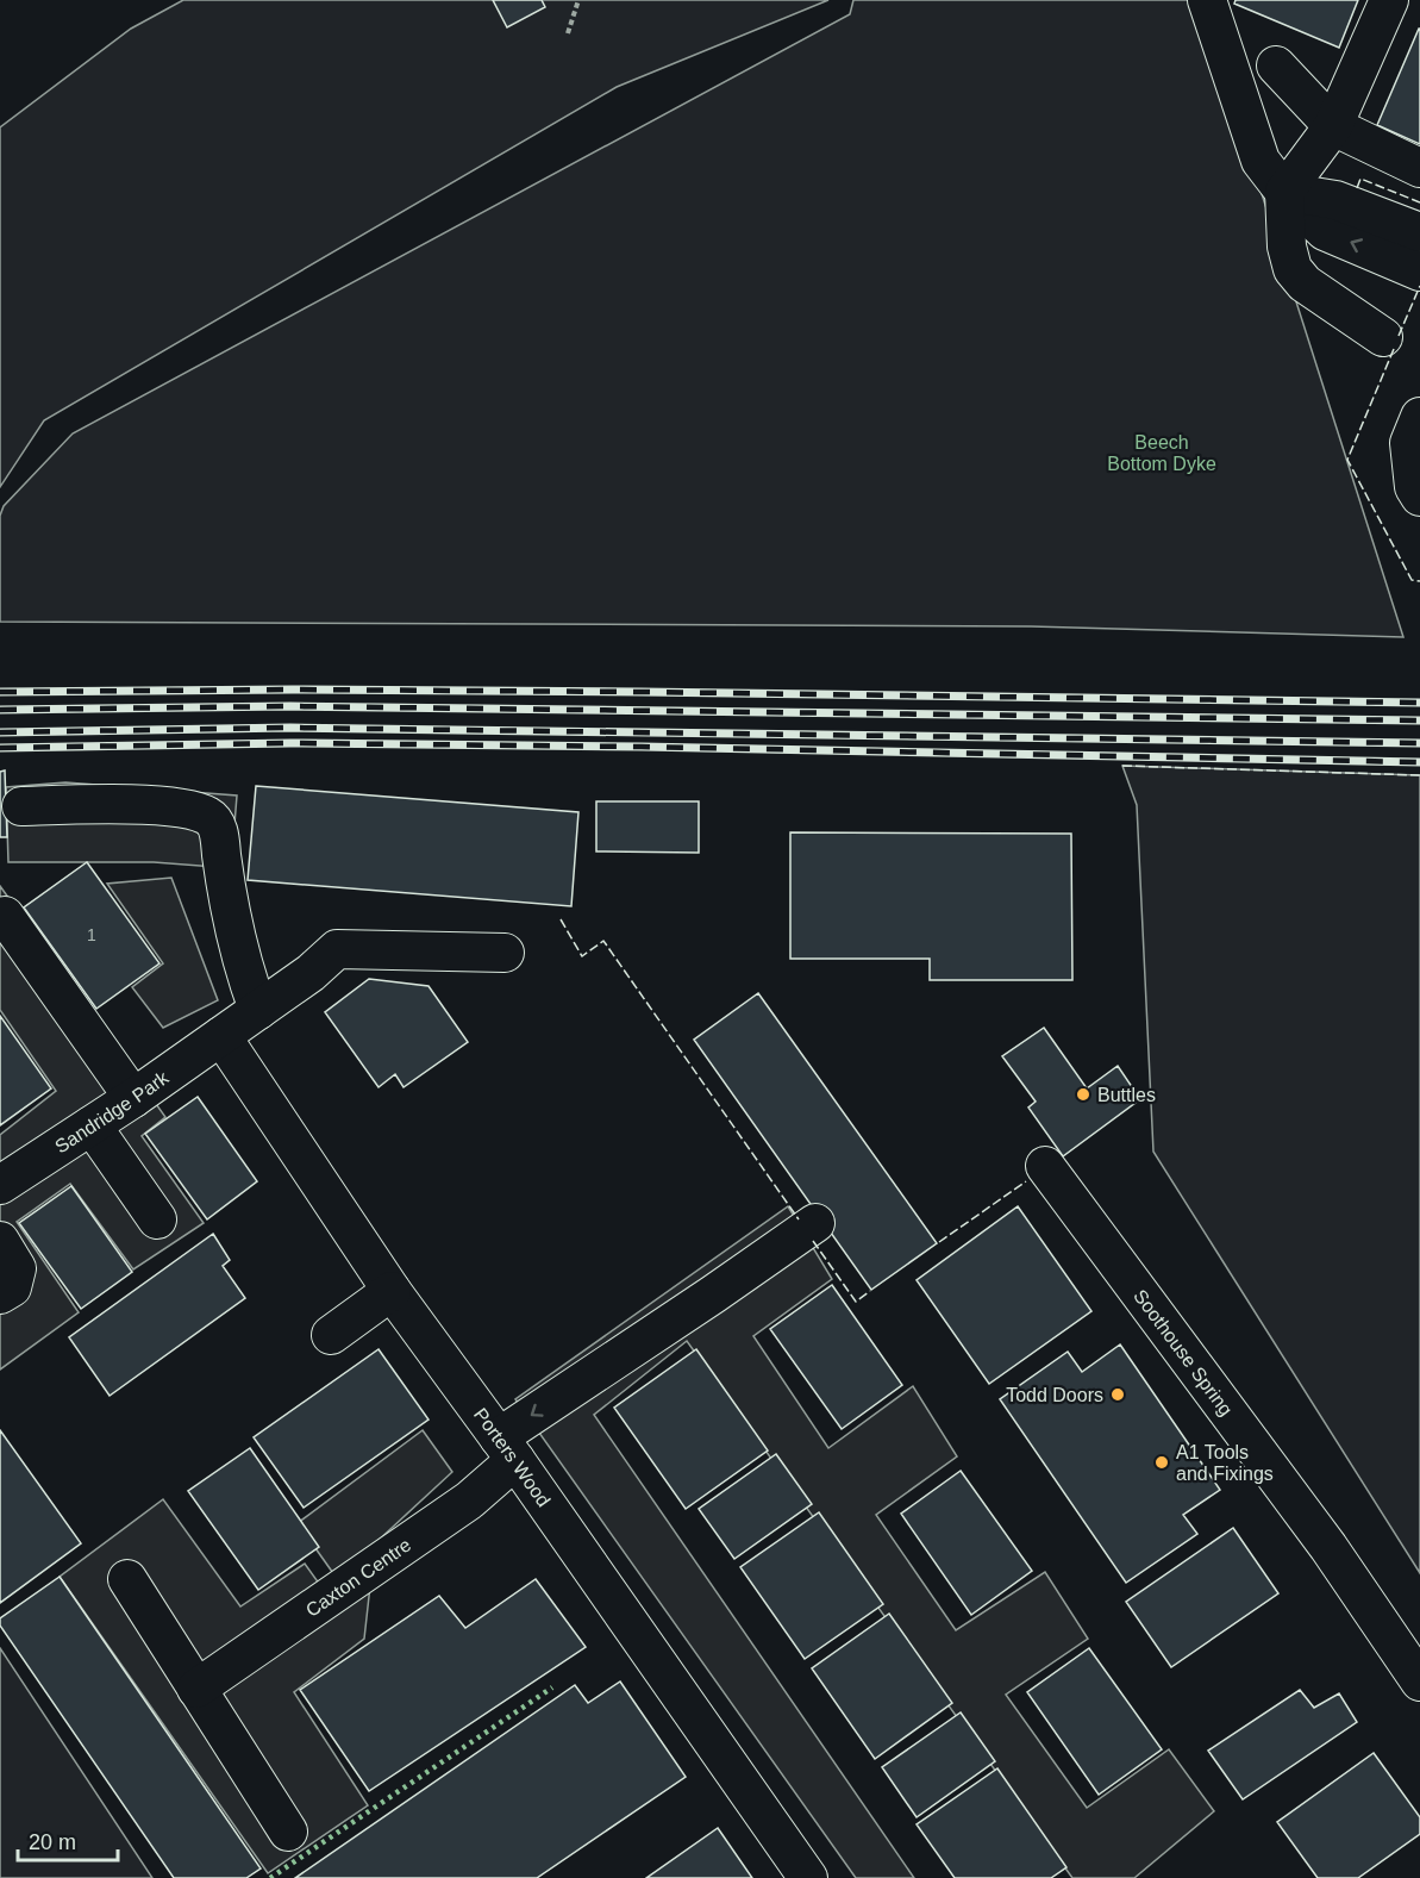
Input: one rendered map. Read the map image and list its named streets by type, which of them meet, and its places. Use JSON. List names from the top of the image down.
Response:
{
  "streets": {
    "street": [
      "Sandridge Park",
      "Soothouse Spring",
      "Porters Wood",
      "Caxton Centre"
    ]
  },
  "crossings": [
    ["Sandridge Park", "Porters Wood"],
    ["Porters Wood", "Caxton Centre"]
  ],
  "one_way": ["Caxton Centre"],
  "parks": ["Beech Bottom Dyke"],
  "places": ["Buttles", "Todd Doors", "A1 Tools and Fixings"],
  "house_numbers": ["1"],
  "scale_bar": "20 m"
}
